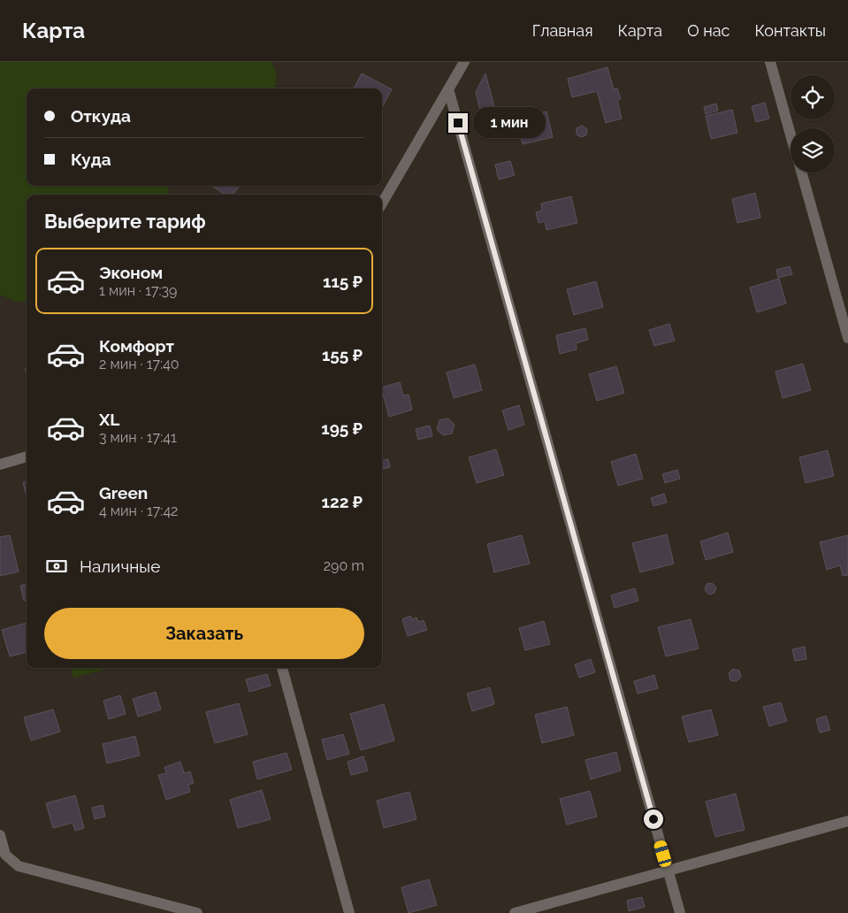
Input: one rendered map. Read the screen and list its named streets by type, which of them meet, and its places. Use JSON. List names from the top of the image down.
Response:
{
  "page": {
    "header": "Карта",
    "nav": [
      "Главная",
      "Карта",
      "О нас",
      "Контакты"
    ],
    "banner": ["Откуда", "Куда"],
    "bubble": "1 мин",
    "heading": "Выберите тариф",
    "list": [
      {
        "name": "Эконом",
        "note": "1 мин · 17:39",
        "value": "115 ₽"
      },
      {
        "name": "Комфорт",
        "note": "2 мин · 17:40",
        "value": "155 ₽"
      },
      {
        "name": "XL",
        "note": "3 мин · 17:41",
        "value": "195 ₽"
      },
      {
        "name": "Green",
        "note": "4 мин · 17:42",
        "value": "122 ₽"
      }
    ],
    "pay": ["Наличные", "290 m"],
    "buttons": "Заказать"
  }
}
